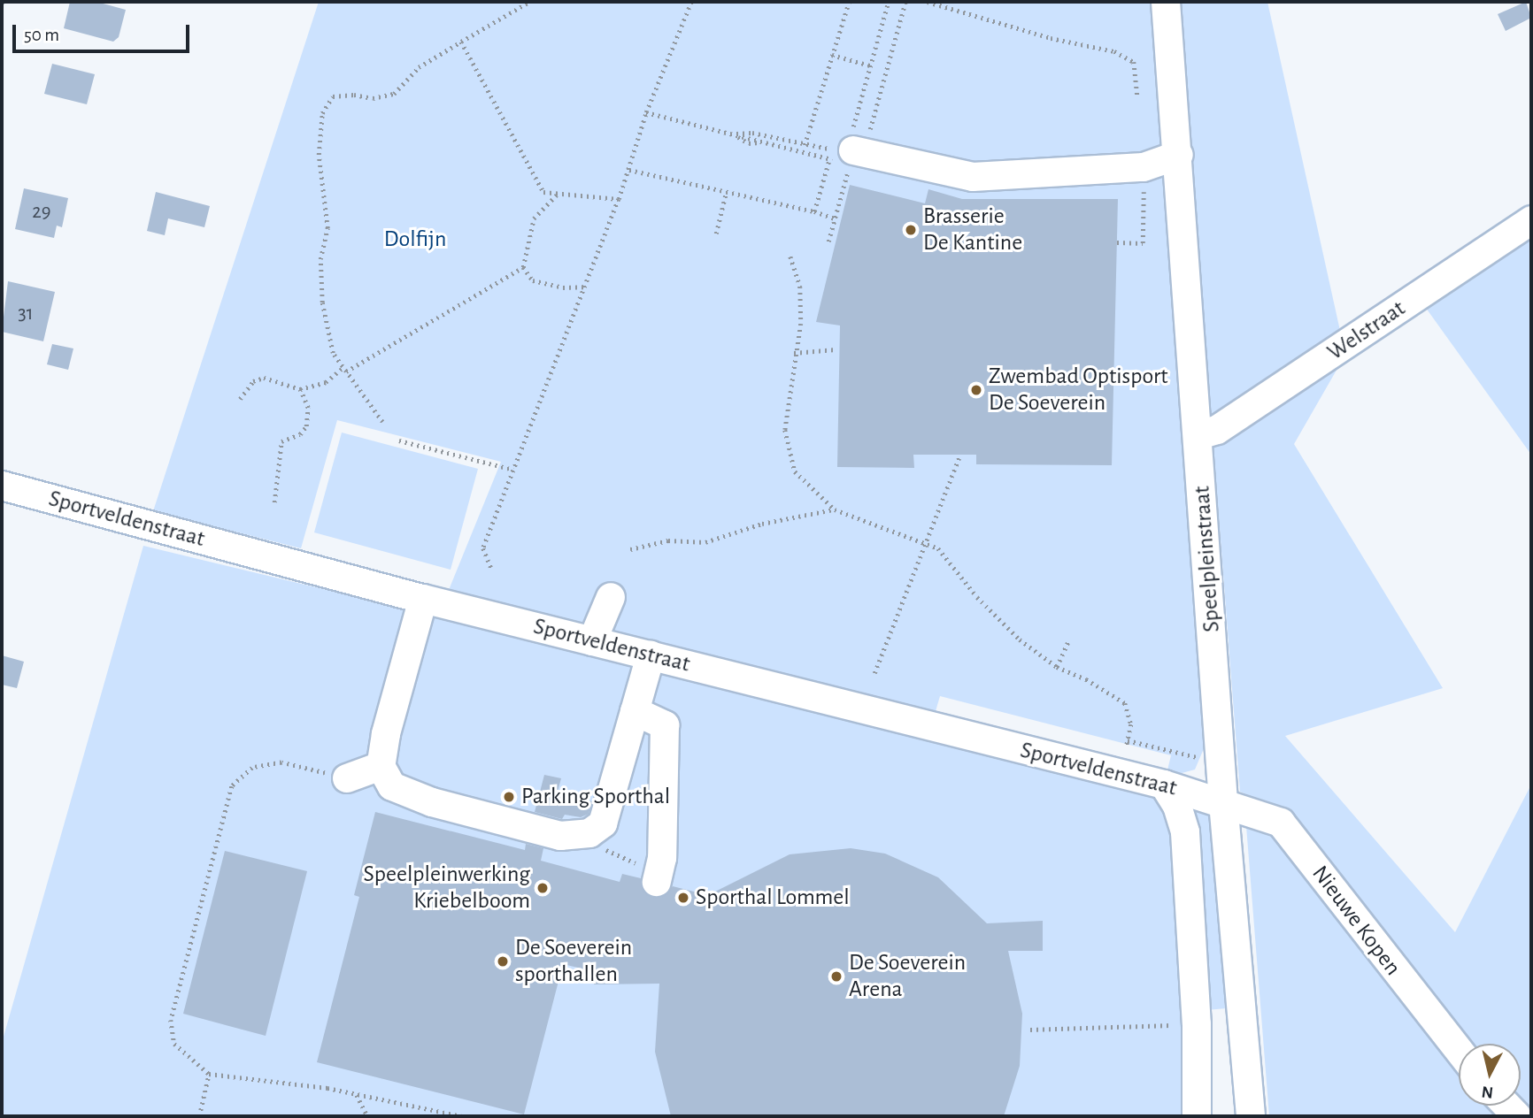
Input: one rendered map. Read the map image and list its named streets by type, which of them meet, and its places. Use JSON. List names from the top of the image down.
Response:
{
  "streets": {
    "street": [
      "Welstraat",
      "Sportveldenstraat",
      "Speelpleinstraat",
      "Nieuwe Kopen"
    ]
  },
  "crossings": [
    ["Welstraat", "Speelpleinstraat"],
    ["Sportveldenstraat", "Speelpleinstraat"],
    ["Sportveldenstraat", "Nieuwe Kopen"],
    ["Speelpleinstraat", "Nieuwe Kopen"]
  ],
  "parks": ["Dolfijn"],
  "places": [
    "Brasserie De Kantine",
    "Zwembad Optisport De Soeverein",
    "Parking Sporthal",
    "Speelpleinwerking Kriebelboom",
    "Sporthal Lommel",
    "De Soeverein sporthallen",
    "De Soeverein Arena"
  ],
  "house_numbers": ["29", "31"],
  "scale_bar": "50 m",
  "north": "bottom"
}
